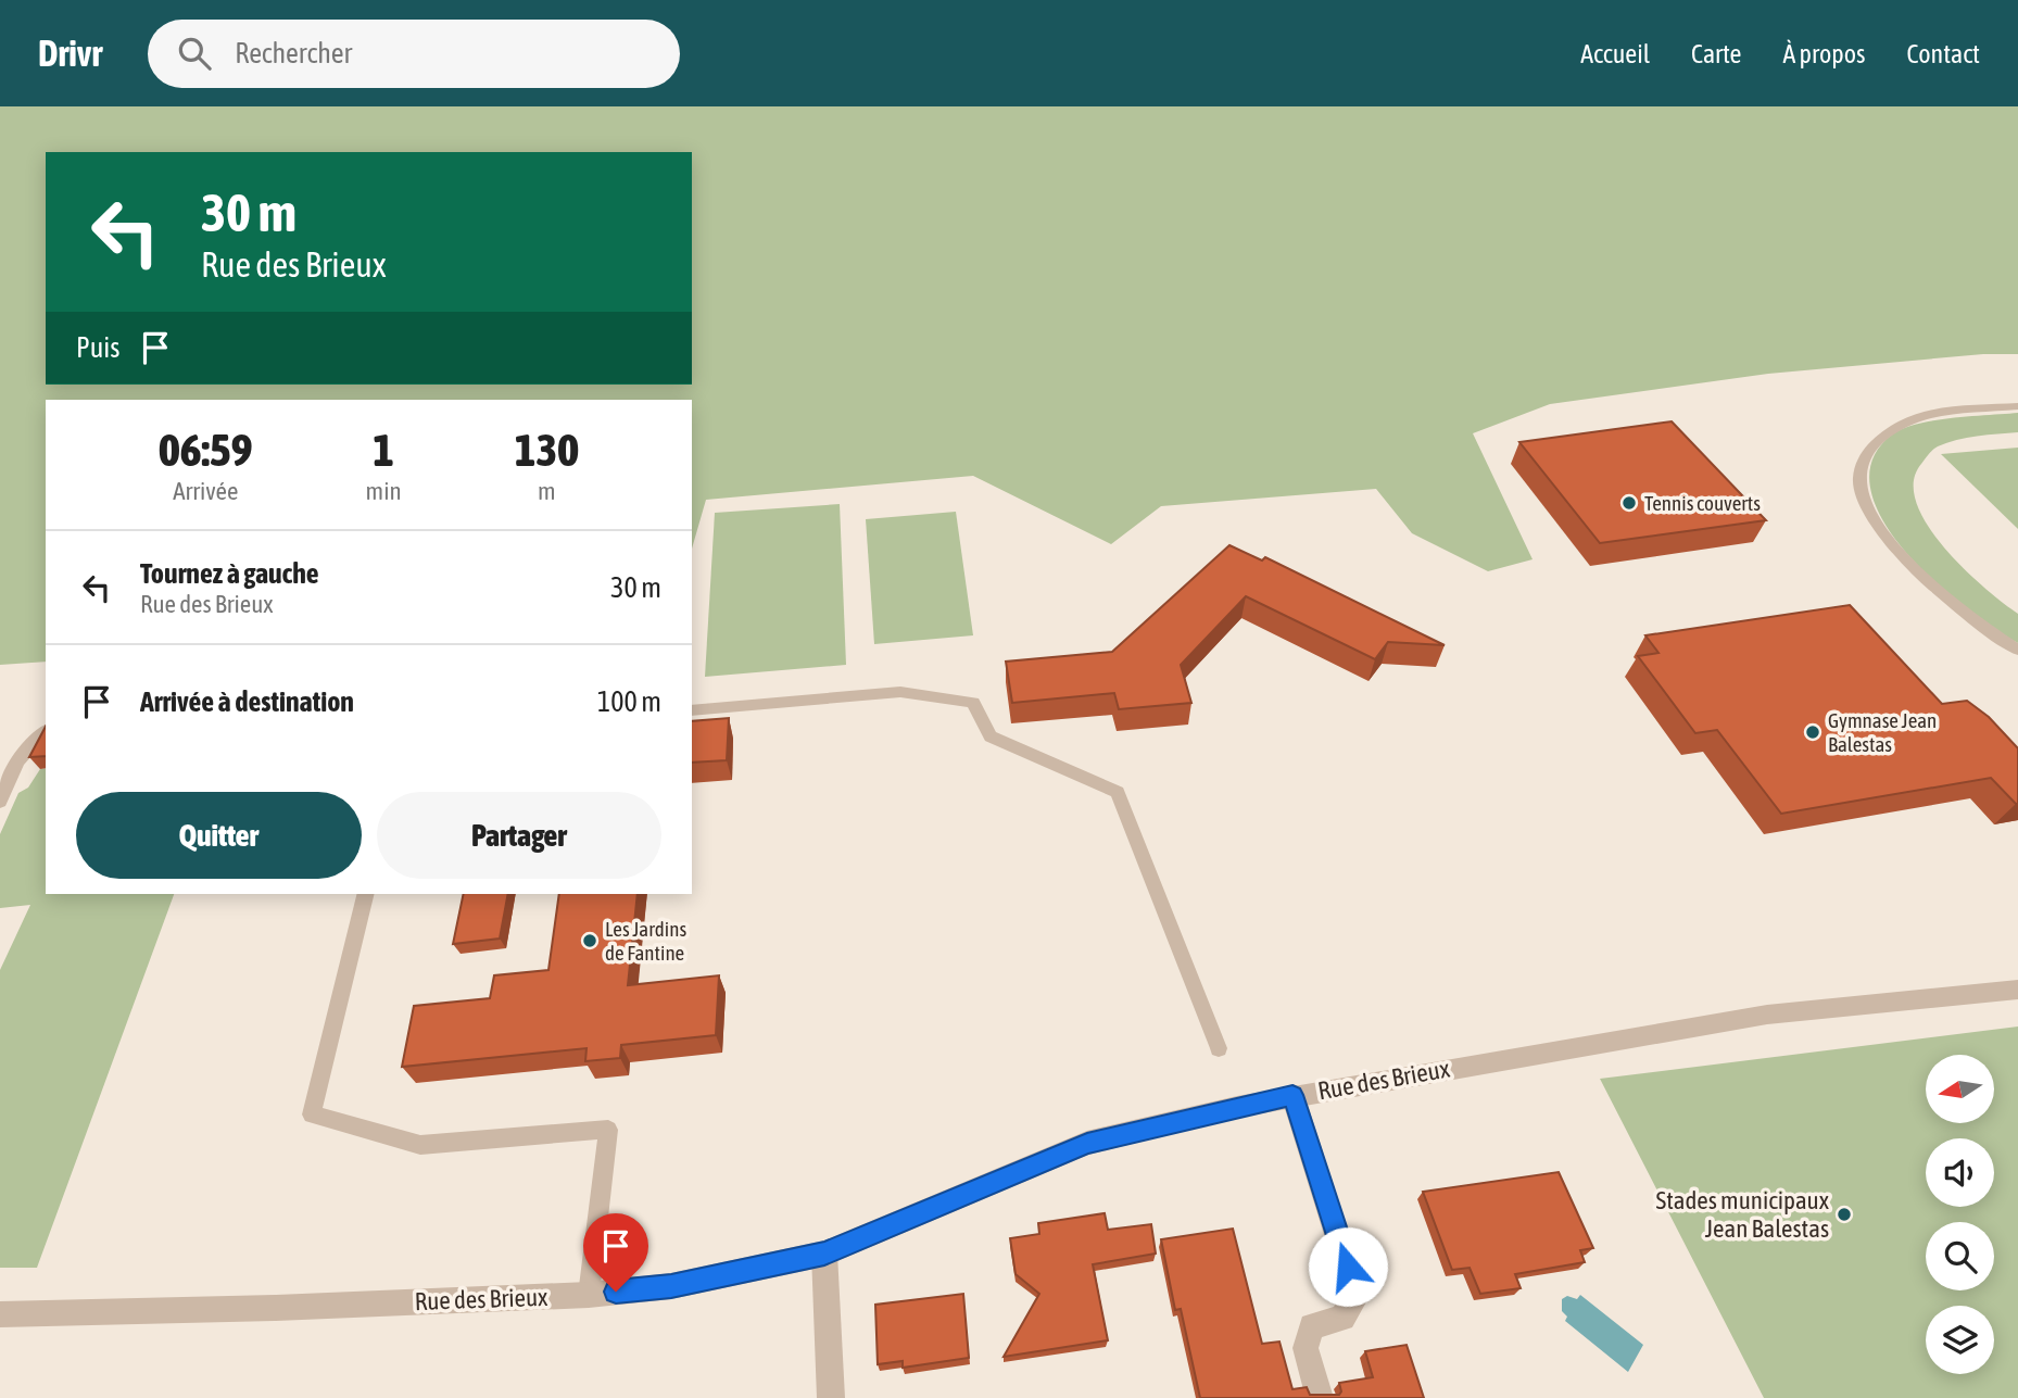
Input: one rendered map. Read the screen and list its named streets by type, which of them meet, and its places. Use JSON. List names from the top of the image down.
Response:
{
  "streets": {
    "street": ["Rue des Brieux"]
  },
  "places": [
    "Tennis couverts",
    "Gymnase Jean Balestas",
    "Les Jardins de Fantine",
    "Stades municipaux Jean Balestas"
  ],
  "north": "left",
  "page": {
    "header": "Drivr",
    "search": "Rechercher",
    "nav": [
      "Accueil",
      "Carte",
      "À propos",
      "Contact"
    ],
    "turn": ["30 m", "Rue des Brieux"],
    "then": "Puis",
    "eta": [
      "06:59",
      "Arrivée",
      "1",
      "min",
      "130",
      "m"
    ],
    "list": [
      {
        "name": "Tournez à gauche",
        "note": "Rue des Brieux",
        "value": "30 m"
      },
      {
        "name": "Arrivée à destination",
        "value": "100 m"
      }
    ],
    "buttons": ["Quitter", "Partager"]
  }
}
